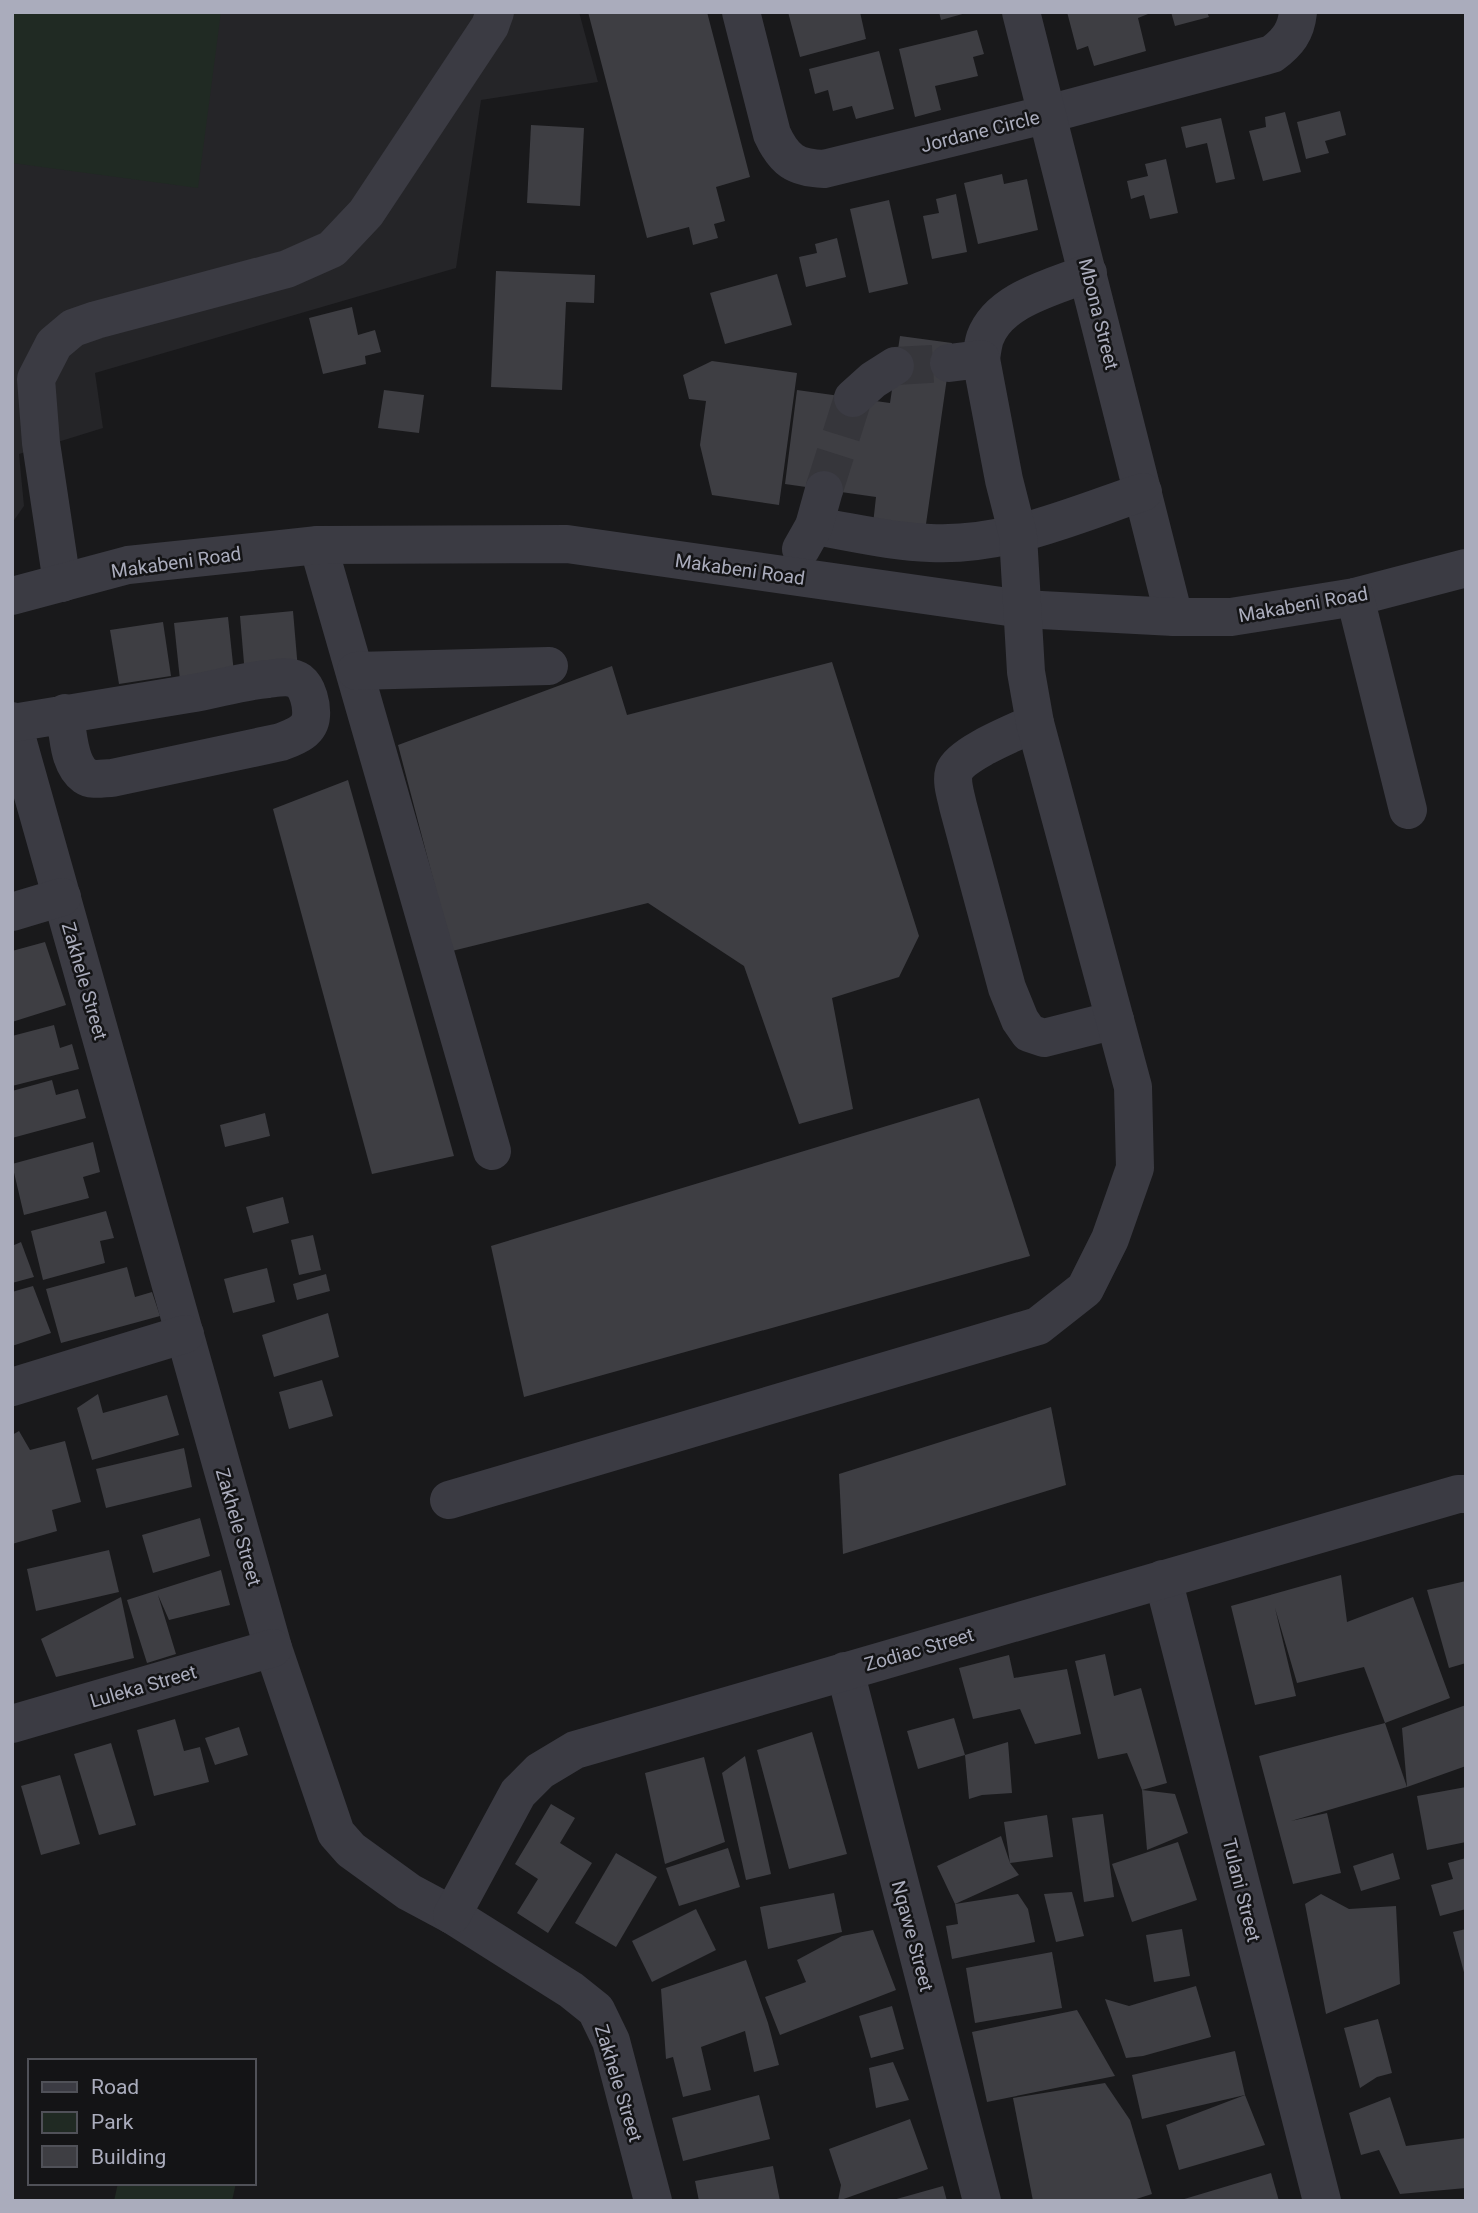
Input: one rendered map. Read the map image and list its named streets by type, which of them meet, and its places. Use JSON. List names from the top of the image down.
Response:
{
  "streets": {
    "street": [
      "Jordane Circle",
      "Mbona Street",
      "Makabeni Road",
      "Zakhele Street",
      "Zodiac Street",
      "Luleka Street",
      "Tulani Street",
      "Nqawe Street"
    ]
  },
  "crossings": [
    ["Jordane Circle", "Mbona Street"],
    ["Mbona Street", "Makabeni Road"],
    ["Zakhele Street", "Zodiac Street"],
    ["Zakhele Street", "Luleka Street"],
    ["Zodiac Street", "Tulani Street"],
    ["Zodiac Street", "Nqawe Street"]
  ],
  "legend": ["Road", "Park", "Building"]
}
